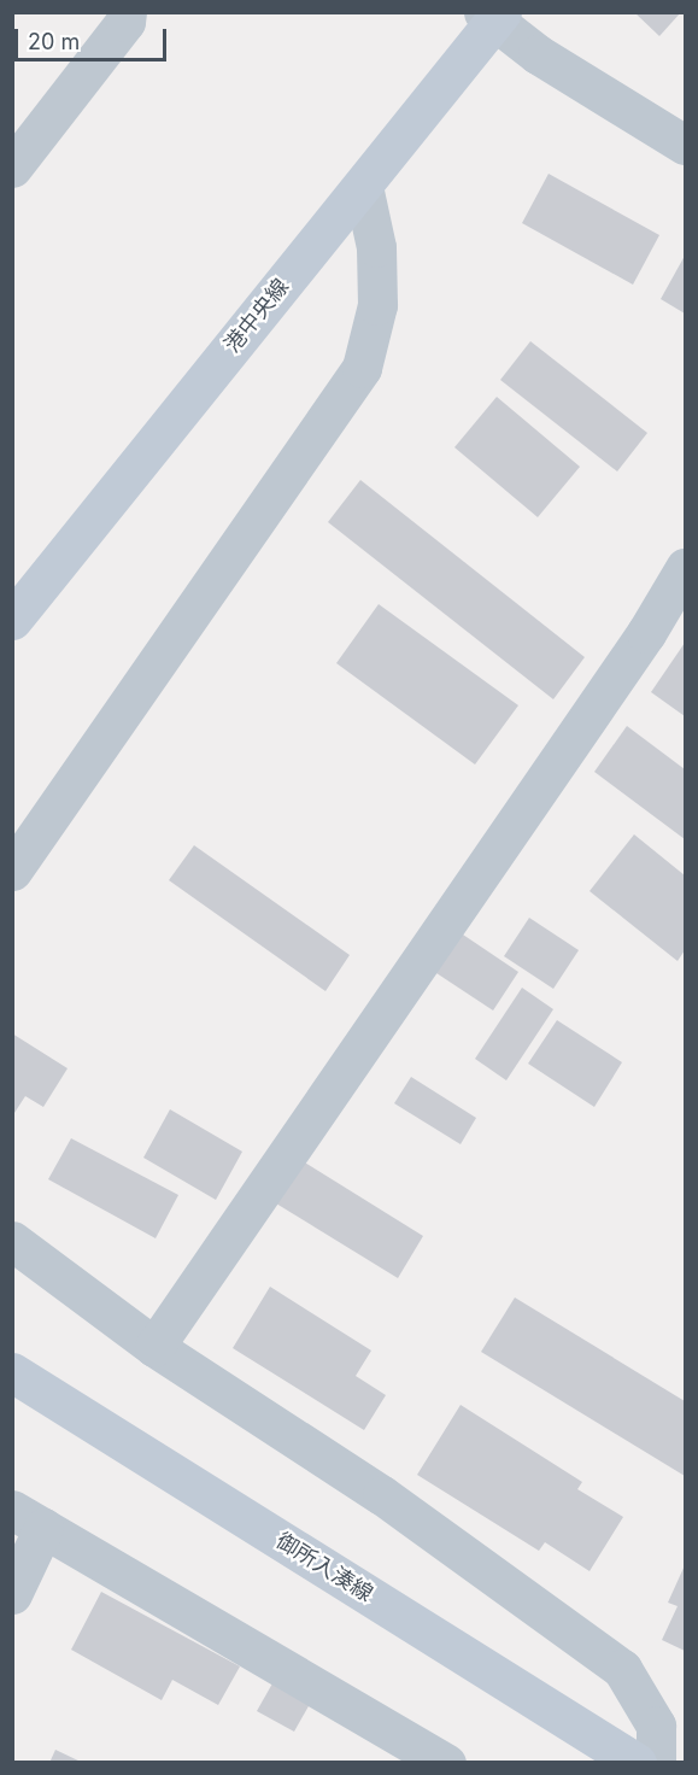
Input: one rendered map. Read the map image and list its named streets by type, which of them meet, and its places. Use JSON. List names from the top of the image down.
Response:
{
  "streets": {
    "street": ["港中央線", "御所入湊線"]
  },
  "scale_bar": "20 m"
}
